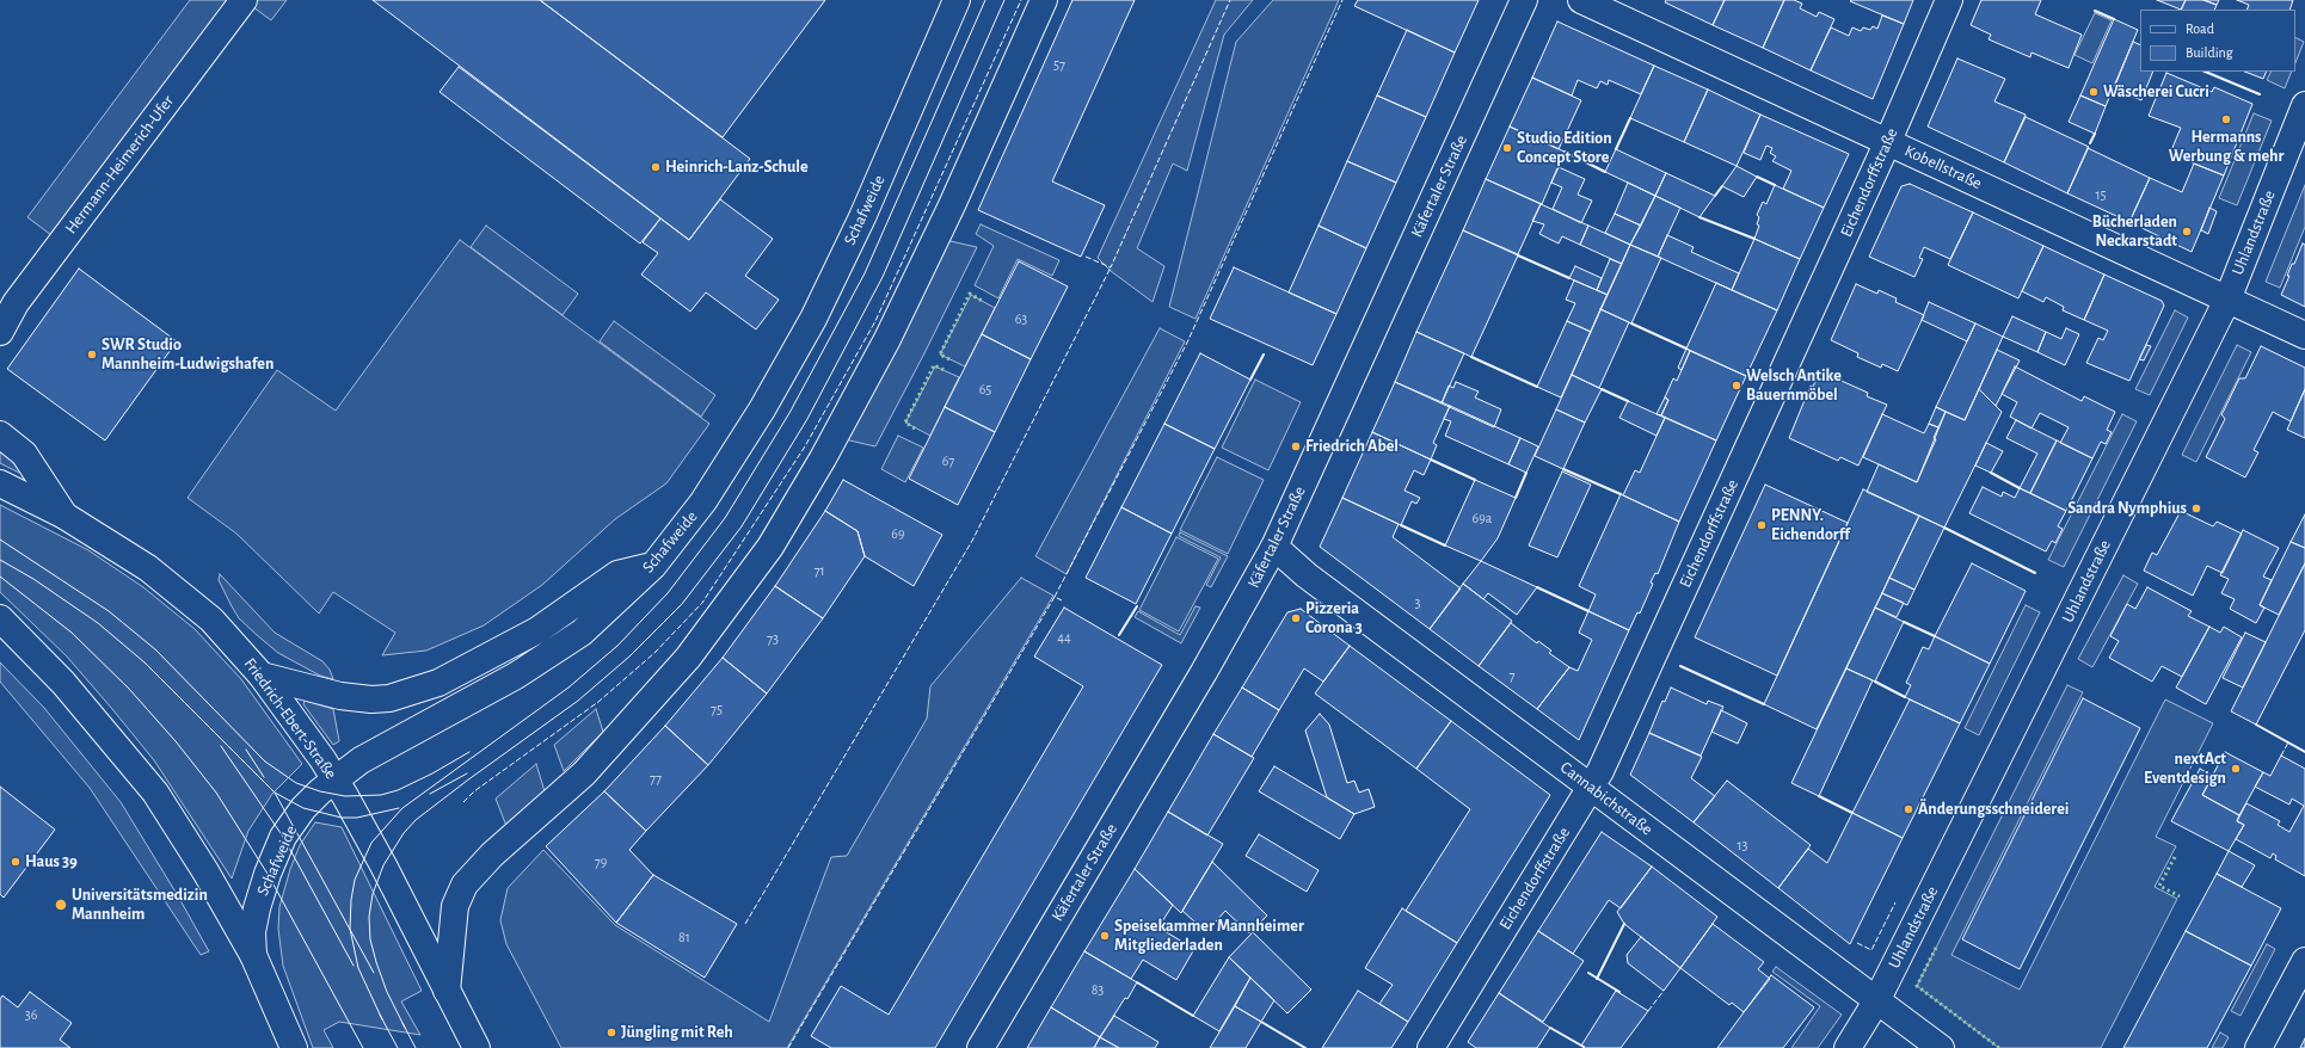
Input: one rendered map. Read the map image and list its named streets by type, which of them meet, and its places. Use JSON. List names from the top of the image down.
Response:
{
  "streets": {
    "street": [
      "Hermann-Heimerich-Ufer",
      "Kobellstraße",
      "Eichendorffstraße",
      "Käfertaler Straße",
      "Schafweide",
      "Uhlandstraße",
      "Friedrich-Ebert-Straße",
      "Cannabichstraße"
    ]
  },
  "crossings": [
    ["Kobellstraße", "Eichendorffstraße"],
    ["Kobellstraße", "Uhlandstraße"],
    ["Eichendorffstraße", "Cannabichstraße"],
    ["Käfertaler Straße", "Cannabichstraße"],
    ["Schafweide", "Friedrich-Ebert-Straße"],
    ["Uhlandstraße", "Cannabichstraße"]
  ],
  "places": [
    "Wäscherei Cucri",
    "Hermanns Werbung & mehr",
    "Studio Edition Concept Store",
    "Heinrich-Lanz-Schule",
    "Bücherladen Neckarstadt",
    "SWR Studio Mannheim-Ludwigshafen",
    "Welsch Antike Bauernmöbel",
    "Friedrich Abel",
    "Sandra Nymphius",
    "PENNY. Eichendorff",
    "Pizzeria Corona 3",
    "nextAct Eventdesign",
    "Änderungsschneiderei",
    "Haus 39",
    "Universitätsmedizin Mannheim",
    "Speisekammer Mannheimer Mitgliederladen",
    "Jüngling mit Reh"
  ],
  "house_numbers": [
    "57",
    "15",
    "63",
    "65",
    "67",
    "69a",
    "69",
    "71",
    "3",
    "44",
    "73",
    "7",
    "75",
    "77",
    "13",
    "79",
    "81",
    "83",
    "36"
  ],
  "legend": ["Road", "Building"]
}
